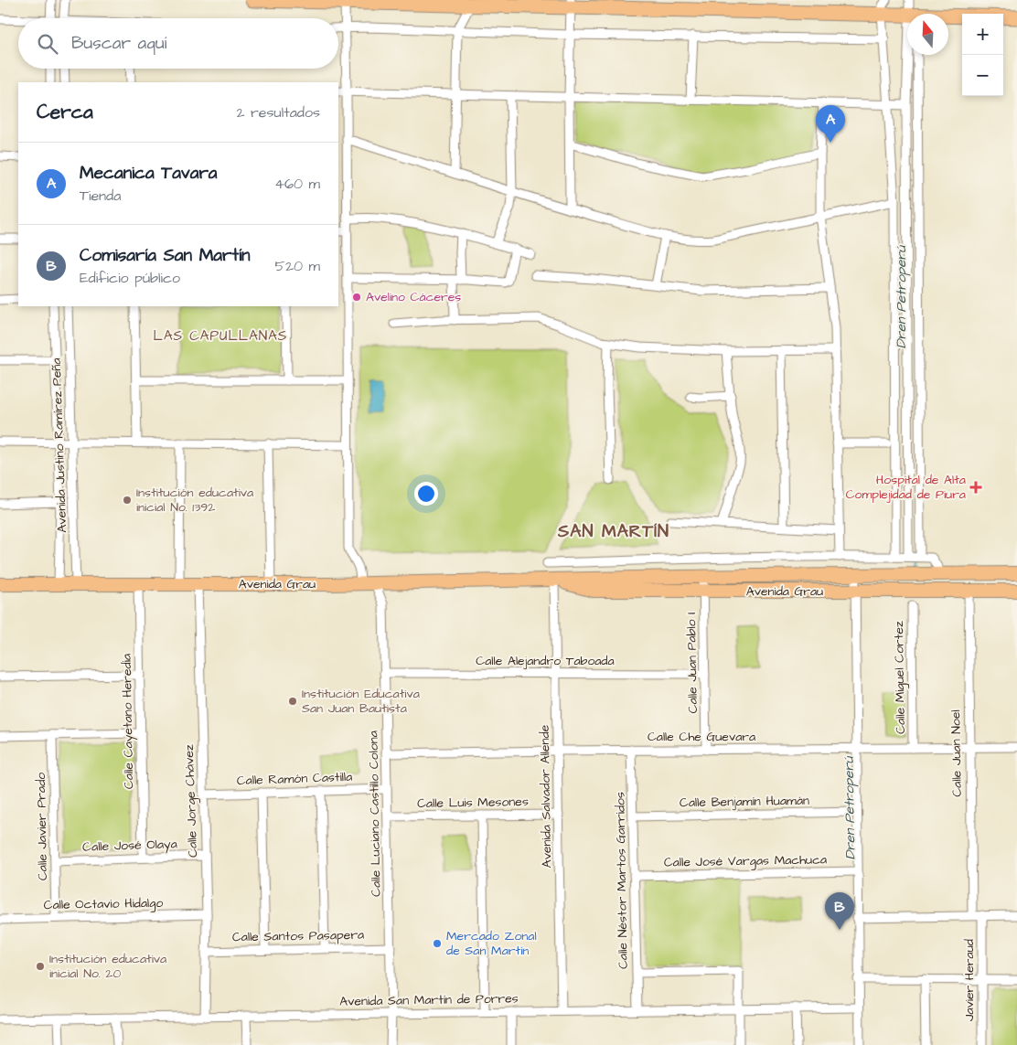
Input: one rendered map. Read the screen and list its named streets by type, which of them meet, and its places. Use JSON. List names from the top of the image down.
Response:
{
  "streets": {
    "main road": ["Avenida Grau"],
    "street": [
      "Avenida Justino Ramírez Peña",
      "Calle Alejandro Taboada",
      "Calle Juan Pablo I",
      "Calle Miguel Cortez",
      "Calle Cayetano Heredia",
      "Calle Che Guevara",
      "Calle Juan Noel",
      "Calle Ramón Castilla",
      "Avenida Salvador Allende",
      "Calle Jorge Chávez",
      "Calle Benjamín Huamán",
      "Calle Luis Mesones",
      "Calle Luciano Castillo Colona",
      "Calle Javier Prado",
      "Calle José Olaya",
      "Calle José Vargas Machuca",
      "Calle Néstor Martos Garridos",
      "Calle Octavio Hidalgo",
      "Calle Santos Pasapera",
      "Javier Heraud",
      "Avenida San Martín de Porres"
    ]
  },
  "crossings": [
    ["Avenida Justino Ramírez Peña", "Avenida Grau"],
    ["Avenida Grau", "Calle Juan Pablo I"],
    ["Avenida Grau", "Calle Cayetano Heredia"],
    ["Avenida Grau", "Calle Juan Noel"],
    ["Avenida Grau", "Avenida Salvador Allende"],
    ["Avenida Grau", "Calle Jorge Chávez"],
    ["Avenida Grau", "Calle Luciano Castillo Colona"],
    ["Calle Alejandro Taboada", "Calle Juan Pablo I"],
    ["Calle Alejandro Taboada", "Avenida Salvador Allende"],
    ["Calle Alejandro Taboada", "Calle Luciano Castillo Colona"],
    ["Calle Juan Pablo I", "Calle Che Guevara"],
    ["Calle Miguel Cortez", "Calle Che Guevara"],
    ["Calle Cayetano Heredia", "Calle José Olaya"],
    ["Calle Che Guevara", "Calle Juan Noel"],
    ["Calle Che Guevara", "Avenida Salvador Allende"],
    ["Calle Che Guevara", "Calle Luciano Castillo Colona"],
    ["Calle Che Guevara", "Calle Néstor Martos Garridos"],
    ["Calle Ramón Castilla", "Calle Jorge Chávez"],
    ["Calle Ramón Castilla", "Calle Luciano Castillo Colona"],
    ["Avenida Salvador Allende", "Calle Luis Mesones"],
    ["Avenida Salvador Allende", "Avenida San Martín de Porres"],
    ["Calle Jorge Chávez", "Calle José Olaya"],
    ["Calle Jorge Chávez", "Calle Octavio Hidalgo"],
    ["Calle Jorge Chávez", "Calle Santos Pasapera"],
    ["Calle Jorge Chávez", "Avenida San Martín de Porres"],
    ["Calle Benjamín Huamán", "Calle Néstor Martos Garridos"],
    ["Calle Luis Mesones", "Calle Luciano Castillo Colona"],
    ["Calle Luciano Castillo Colona", "Calle Santos Pasapera"],
    ["Calle Luciano Castillo Colona", "Avenida San Martín de Porres"],
    ["Calle Javier Prado", "Calle José Olaya"],
    ["Calle Javier Prado", "Calle Octavio Hidalgo"],
    ["Calle José Vargas Machuca", "Calle Néstor Martos Garridos"],
    ["Calle Néstor Martos Garridos", "Avenida San Martín de Porres"]
  ],
  "districts": ["LAS CAPULLANAS", "SAN MARTÍN"],
  "water": ["Dren Petroperú"],
  "places": {
    "other": [
      "Avelino Cáceres",
      "Institución educativa inicial No. 1392",
      "Institución Educativa San Juan Bautista",
      "Mercado Zonal de San Martín",
      "Institución educativa inicial No. 20"
    ],
    "health": ["Hospital de Alta Complejidad de Piura"]
  },
  "north": "top",
  "page": {
    "map_buttons": ["+", "−"],
    "search": "Buscar aquí",
    "heading": ["Cerca", "2 resultados"],
    "pins": ["A", "B"],
    "list": [
      {
        "mark": "A",
        "name": "Mecanica Tavara",
        "note": "Tienda",
        "value": "460 m"
      },
      {
        "mark": "B",
        "name": "Comisaría San Martín",
        "note": "Edificio público",
        "value": "520 m"
      }
    ]
  }
}
